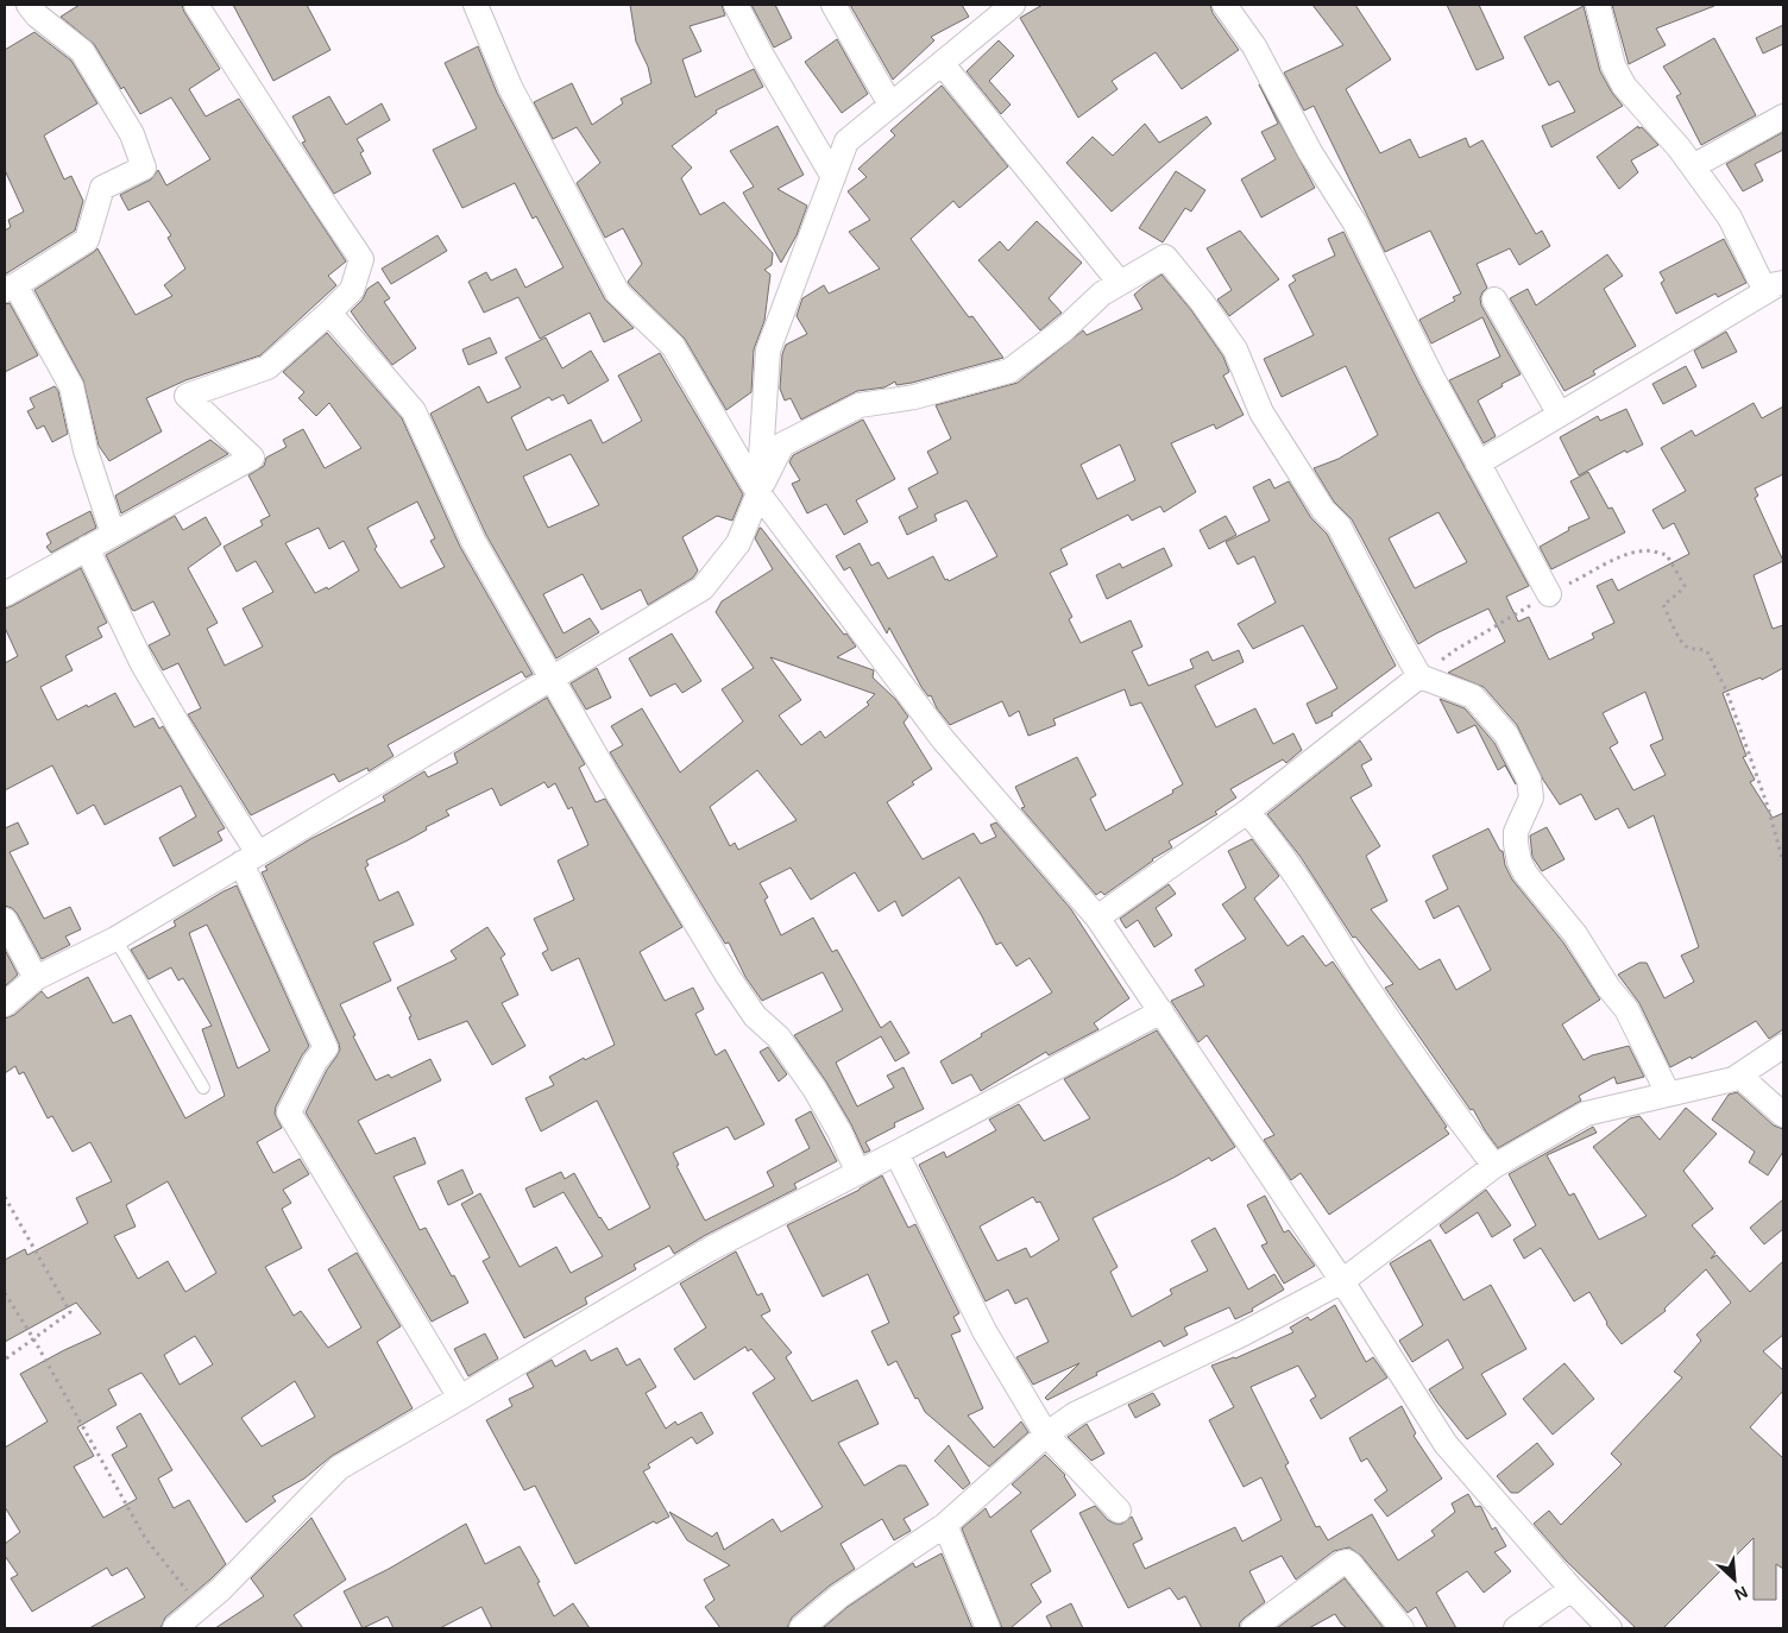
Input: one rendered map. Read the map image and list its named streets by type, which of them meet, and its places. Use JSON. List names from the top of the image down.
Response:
{
  "north": "bottom right"
}
